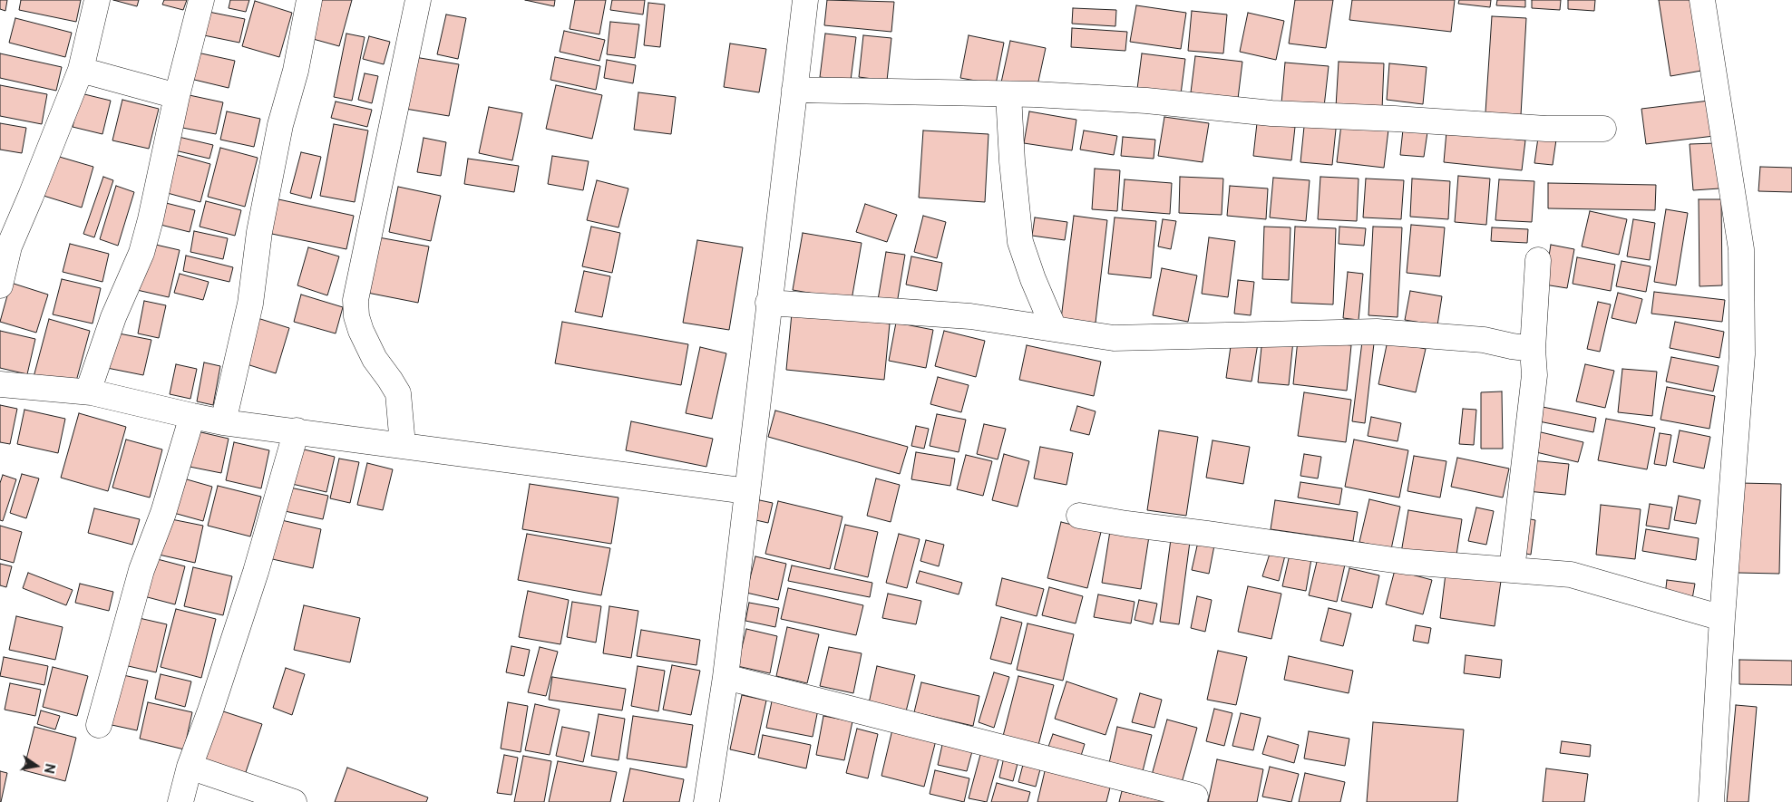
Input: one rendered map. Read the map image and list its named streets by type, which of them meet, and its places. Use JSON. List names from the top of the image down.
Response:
{
  "north": "right"
}
